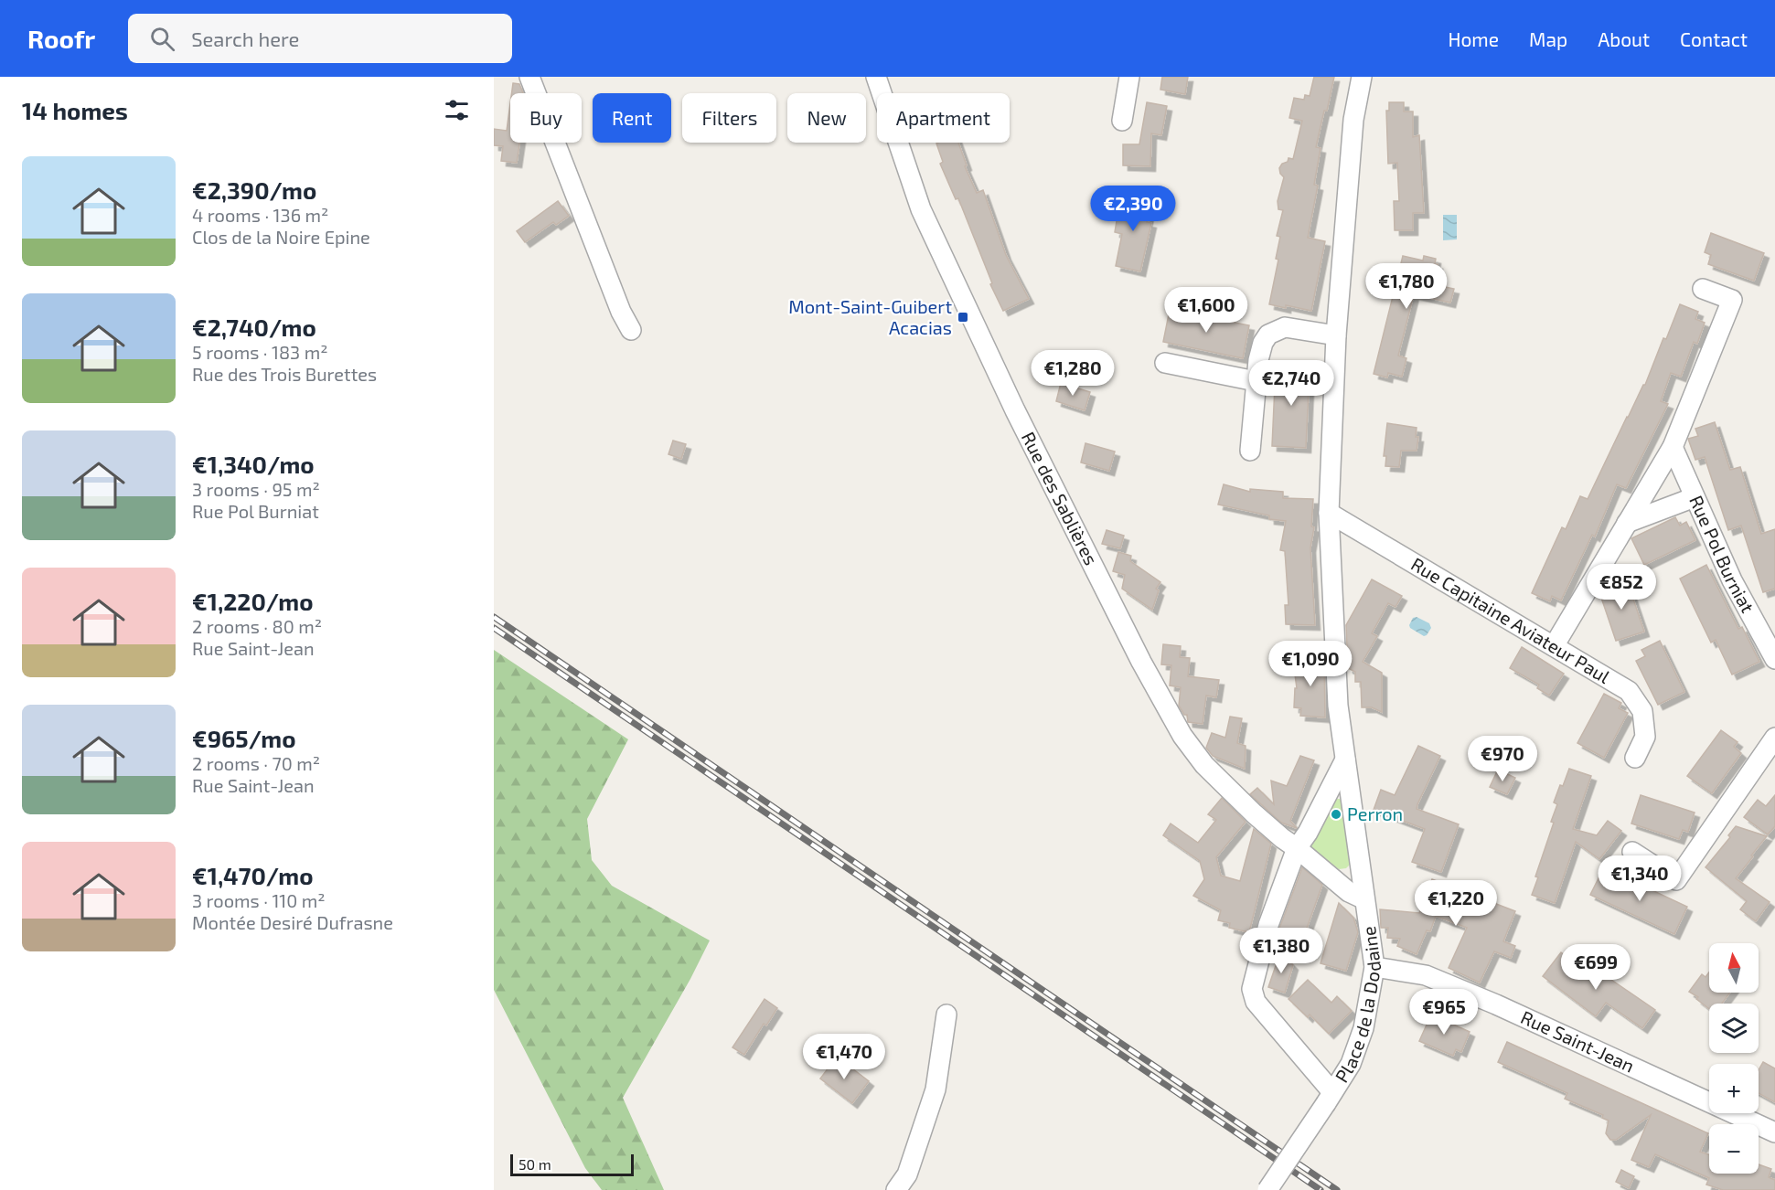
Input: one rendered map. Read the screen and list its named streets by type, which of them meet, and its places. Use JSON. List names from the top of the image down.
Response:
{
  "streets": {
    "street": [
      "Rue des Sablières",
      "Rue Pol Burniat",
      "Rue Capitaine Aviateur Paul",
      "Place de la Dodaine",
      "Rue Saint-Jean"
    ]
  },
  "crossings": [
    ["Rue des Sablières", "Place de la Dodaine"],
    ["Rue Capitaine Aviateur Paul", "Place de la Dodaine"],
    ["Place de la Dodaine", "Rue Saint-Jean"]
  ],
  "places": {
    "transit": ["Mont-Saint-Guibert Acacias"],
    "other": ["Perron"]
  },
  "scale_bar": "50 m",
  "north": "top",
  "page": {
    "header": "Roofr",
    "search": "Search here",
    "nav": [
      "Home",
      "Map",
      "About",
      "Contact"
    ],
    "heading": "14 homes",
    "chip": [
      "Buy",
      "Rent",
      "Filters",
      "New",
      "Apartment"
    ],
    "list": [
      {
        "name": "€2,390/mo",
        "note": "4 rooms · 136 m² · Clos de la Noire Epine"
      },
      {
        "name": "€2,740/mo",
        "note": "5 rooms · 183 m² · Rue des Trois Burettes"
      },
      {
        "name": "€1,340/mo",
        "note": "3 rooms · 95 m² · Rue Pol Burniat"
      },
      {
        "name": "€1,220/mo",
        "note": "2 rooms · 80 m² · Rue Saint-Jean"
      },
      {
        "name": "€965/mo",
        "note": "2 rooms · 70 m² · Rue Saint-Jean"
      },
      {
        "name": "€1,470/mo",
        "note": "3 rooms · 110 m² · Montée Desiré Dufrasne"
      }
    ],
    "price": [
      "€2,390",
      "€1,780",
      "€1,600",
      "€1,280",
      "€2,740",
      "€852",
      "€1,090",
      "€970",
      "€1,340",
      "€1,220",
      "€1,380",
      "€699",
      "€965",
      "€1,470"
    ],
    "map_buttons": ["+", "−"],
    "scale": "50 m"
  }
}
